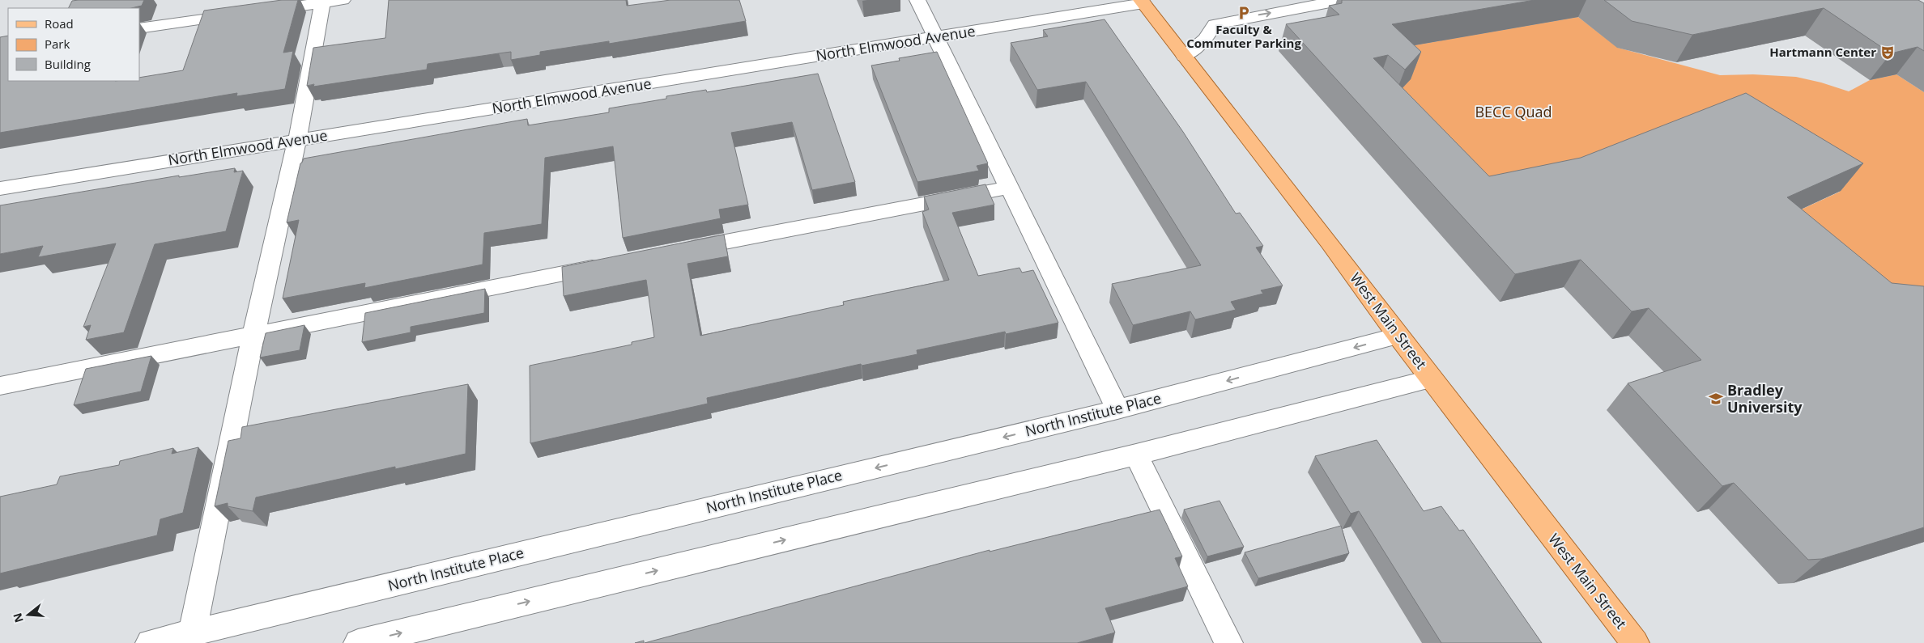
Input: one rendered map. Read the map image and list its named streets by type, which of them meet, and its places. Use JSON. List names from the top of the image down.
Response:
{
  "streets": {
    "main road": ["West Main Street"],
    "street": ["North Elmwood Avenue", "North Institute Place"]
  },
  "crossings": [
    ["North Elmwood Avenue", "West Main Street"],
    ["West Main Street", "North Institute Place"]
  ],
  "parks": ["BECC Quad"],
  "places": {
    "parking": ["Faculty & Commuter Parking"],
    "theatre": ["Hartmann Center"],
    "school or university": ["Bradley University"]
  },
  "legend": ["Road", "Park", "Building"],
  "north": "left"
}
